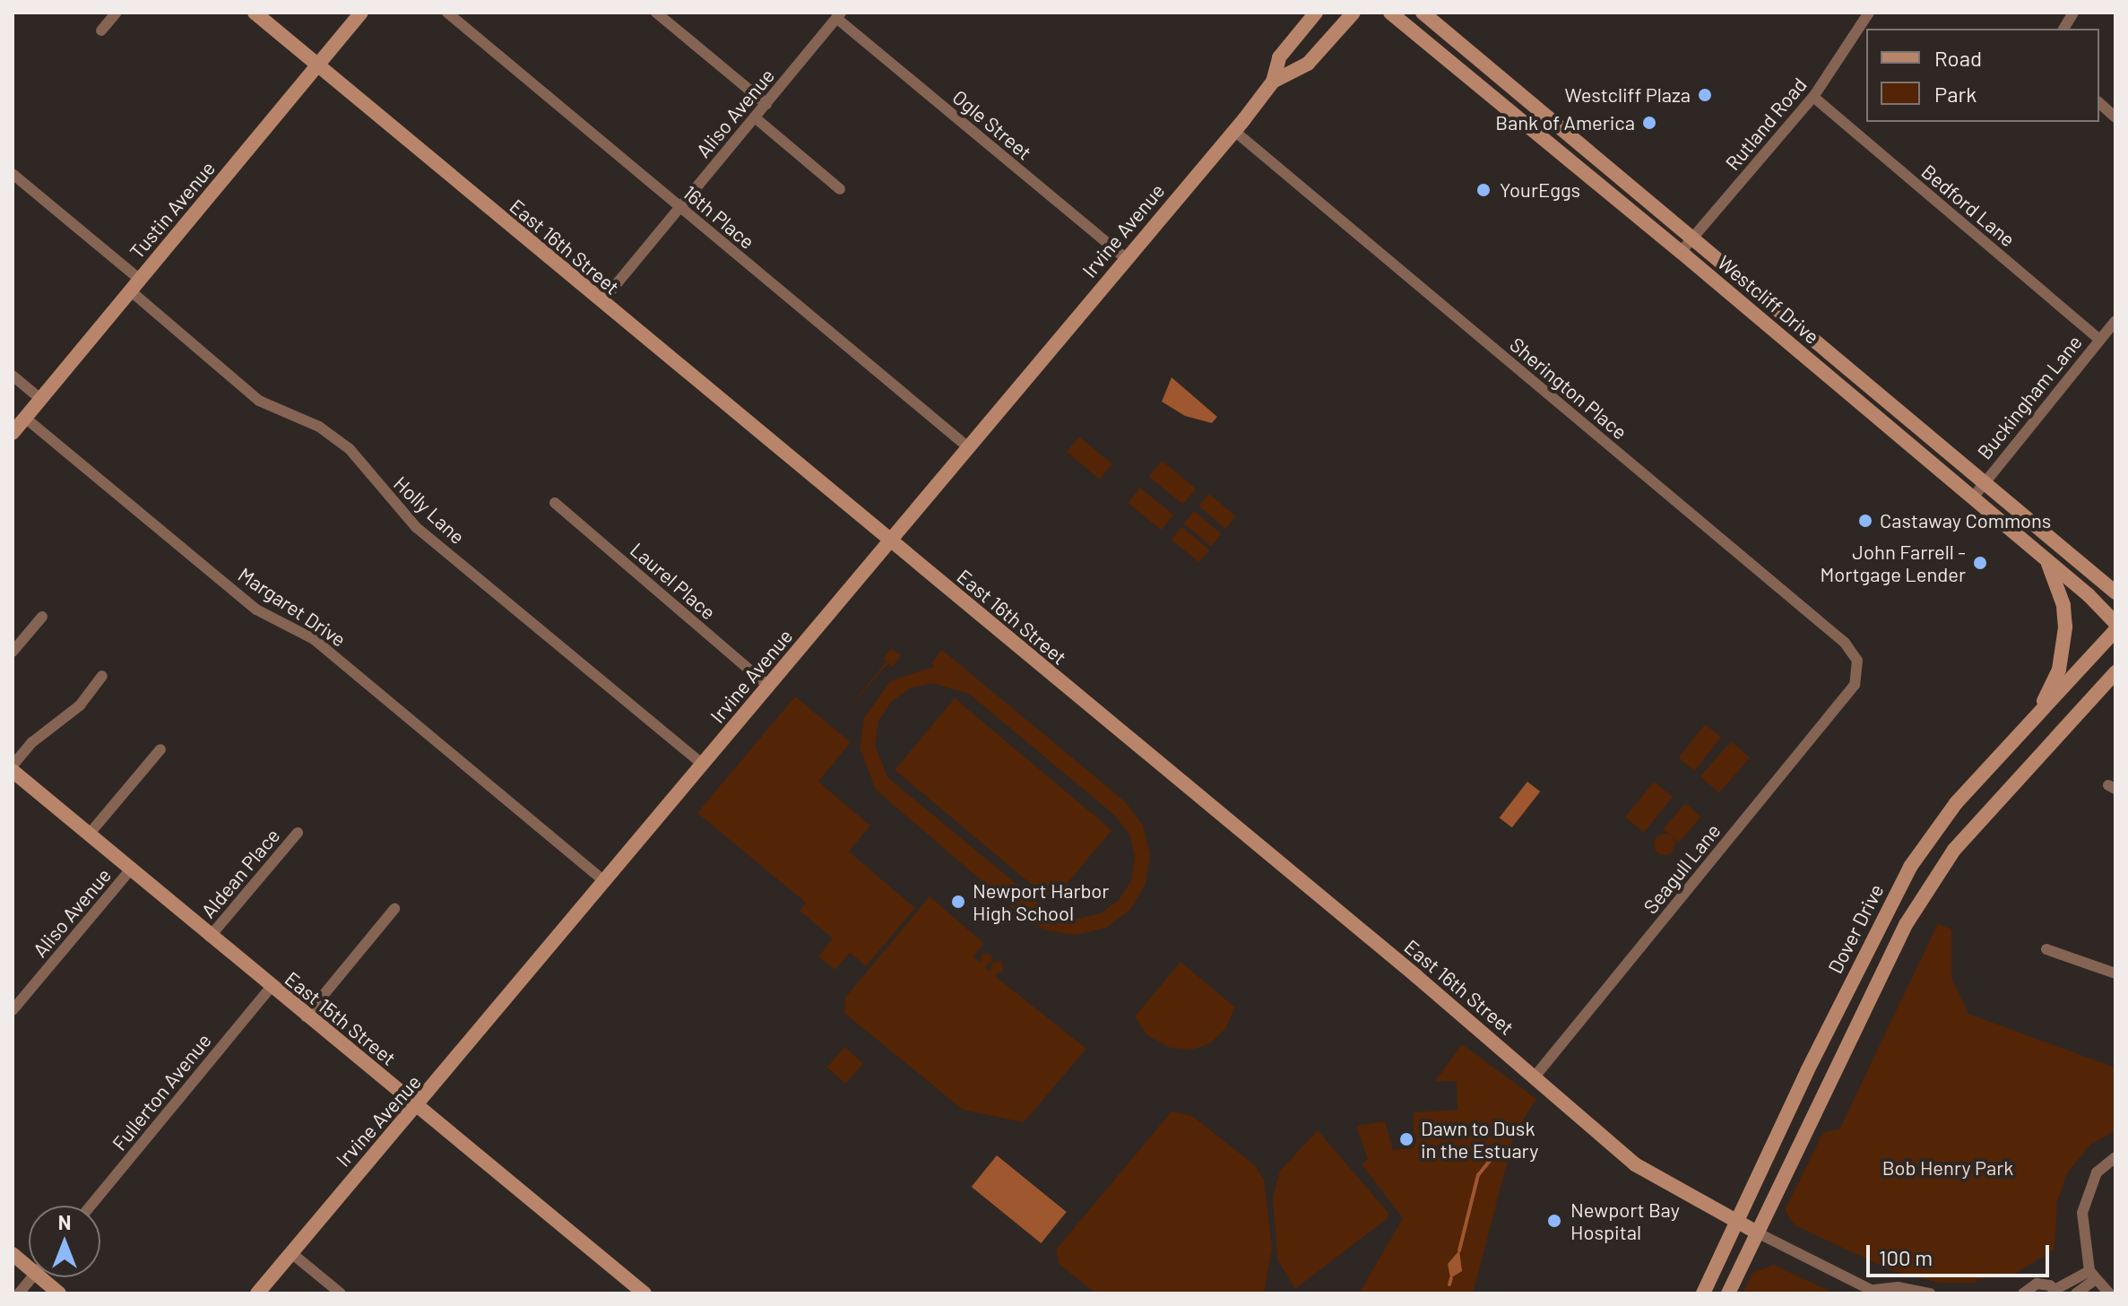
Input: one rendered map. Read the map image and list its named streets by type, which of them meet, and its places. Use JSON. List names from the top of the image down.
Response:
{
  "streets": {
    "street": [
      "Aliso Avenue",
      "Rutland Road",
      "Ogle Street",
      "Bedford Lane",
      "Tustin Avenue",
      "16th Place",
      "Irvine Avenue",
      "East 16th Street",
      "Westcliff Drive",
      "Sherington Place",
      "Buckingham Lane",
      "Holly Lane",
      "Laurel Place",
      "Margaret Drive",
      "Seagull Lane",
      "Aldean Place",
      "Dover Drive",
      "East 15th Street",
      "Fullerton Avenue"
    ]
  },
  "crossings": [
    ["Aliso Avenue", "Ogle Street"],
    ["Aliso Avenue", "16th Place"],
    ["Aliso Avenue", "East 16th Street"],
    ["Aliso Avenue", "East 15th Street"],
    ["Rutland Road", "Bedford Lane"],
    ["Rutland Road", "Westcliff Drive"],
    ["Ogle Street", "Irvine Avenue"],
    ["Bedford Lane", "Buckingham Lane"],
    ["Tustin Avenue", "East 16th Street"],
    ["Tustin Avenue", "Holly Lane"],
    ["Tustin Avenue", "Margaret Drive"],
    ["16th Place", "Irvine Avenue"],
    ["Irvine Avenue", "East 16th Street"],
    ["Irvine Avenue", "Sherington Place"],
    ["Irvine Avenue", "Holly Lane"],
    ["Irvine Avenue", "Laurel Place"],
    ["Irvine Avenue", "Margaret Drive"],
    ["Irvine Avenue", "East 15th Street"],
    ["East 16th Street", "Seagull Lane"],
    ["East 16th Street", "Dover Drive"],
    ["Westcliff Drive", "Buckingham Lane"],
    ["Sherington Place", "Seagull Lane"],
    ["Aldean Place", "East 15th Street"],
    ["East 15th Street", "Fullerton Avenue"]
  ],
  "parks": ["Bob Henry Park"],
  "places": [
    "Westcliff Plaza",
    "Bank of America",
    "YourEggs",
    "Castaway Commons",
    "John Farrell - Mortgage Lender",
    "Newport Harbor High School",
    "Dawn to Dusk in the Estuary",
    "Newport Bay Hospital"
  ],
  "legend": ["Road", "Park"],
  "scale_bar": "100 m",
  "north": "top"
}
